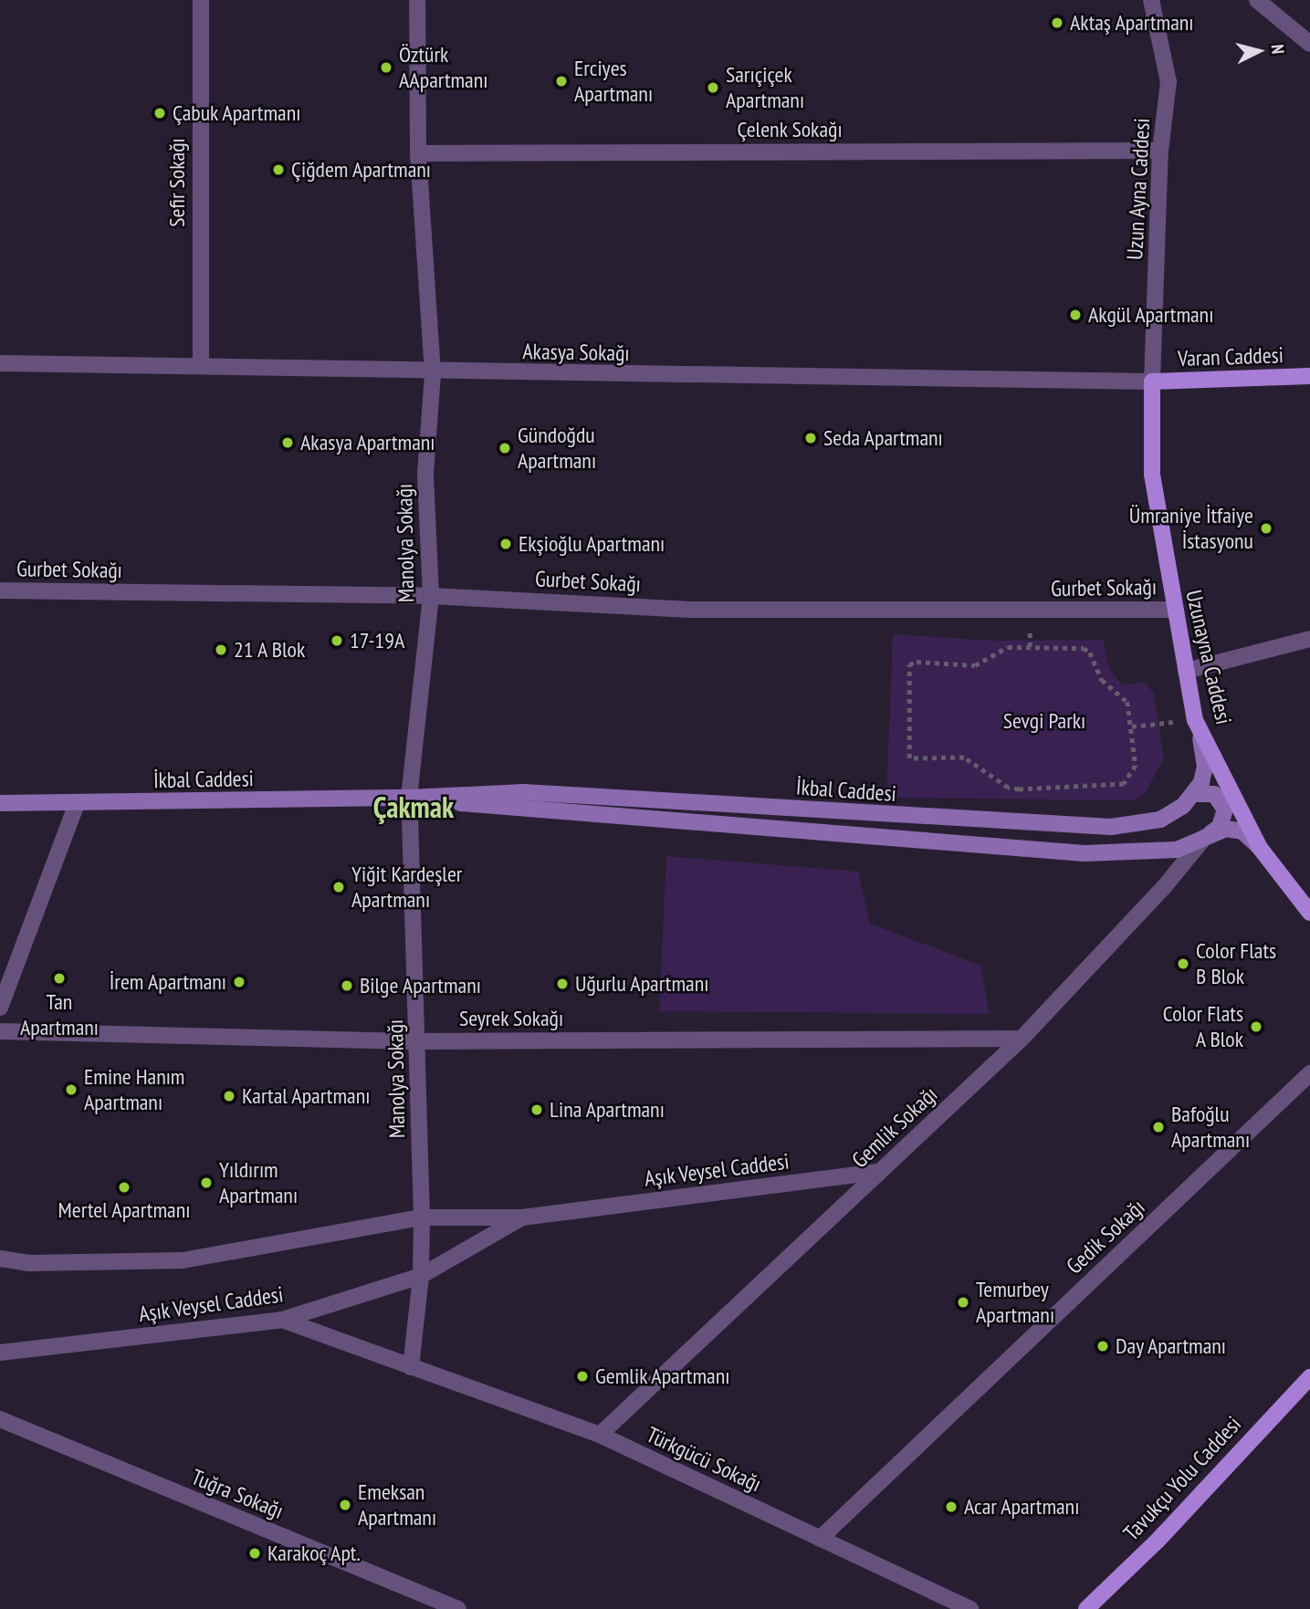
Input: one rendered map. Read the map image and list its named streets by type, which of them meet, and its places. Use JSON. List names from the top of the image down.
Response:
{
  "streets": {
    "main road": [
      "Varan Caddesi",
      "Uzunayna Caddesi",
      "İkbal Caddesi",
      "Tavukçu Yolu Caddesi"
    ],
    "street": [
      "Çelenk Sokağı",
      "Sefir Sokağı",
      "Uzun Ayna Caddesi",
      "Akasya Sokağı",
      "Manolya Sokağı",
      "Gurbet Sokağı",
      "Seyrek Sokağı",
      "Gemlik Sokağı",
      "Aşık Veysel Caddesi",
      "Gedik Sokağı",
      "Türkgücü Sokağı",
      "Tuğra Sokağı"
    ]
  },
  "crossings": [
    ["Çelenk Sokağı", "Uzun Ayna Caddesi"],
    ["Çelenk Sokağı", "Manolya Sokağı"],
    ["Sefir Sokağı", "Akasya Sokağı"],
    ["Uzun Ayna Caddesi", "Akasya Sokağı"],
    ["Uzun Ayna Caddesi", "Varan Caddesi"],
    ["Uzun Ayna Caddesi", "Uzunayna Caddesi"],
    ["Akasya Sokağı", "Varan Caddesi"],
    ["Akasya Sokağı", "Manolya Sokağı"],
    ["Akasya Sokağı", "Uzunayna Caddesi"],
    ["Varan Caddesi", "Uzunayna Caddesi"],
    ["Manolya Sokağı", "Gurbet Sokağı"],
    ["Manolya Sokağı", "İkbal Caddesi"],
    ["Manolya Sokağı", "Seyrek Sokağı"],
    ["Manolya Sokağı", "Aşık Veysel Caddesi"],
    ["Gurbet Sokağı", "Uzunayna Caddesi"],
    ["Uzunayna Caddesi", "İkbal Caddesi"],
    ["İkbal Caddesi", "Gemlik Sokağı"],
    ["Seyrek Sokağı", "Gemlik Sokağı"],
    ["Gemlik Sokağı", "Aşık Veysel Caddesi"],
    ["Gemlik Sokağı", "Türkgücü Sokağı"],
    ["Aşık Veysel Caddesi", "Türkgücü Sokağı"],
    ["Gedik Sokağı", "Türkgücü Sokağı"]
  ],
  "districts": ["Çakmak"],
  "parks": ["Sevgi Parkı"],
  "places": [
    "Aktaş Apartmanı",
    "Öztürk AApartmanı",
    "Erciyes Apartmanı",
    "Sarıçiçek Apartmanı",
    "Çabuk Apartmanı",
    "Çiğdem Apartmanı",
    "Akgül Apartmanı",
    "Seda Apartmanı",
    "Akasya Apartmanı",
    "Gündoğdu Apartmanı",
    "Ümraniye İtfaiye İstasyonu",
    "Ekşioğlu Apartmanı",
    "17-19A",
    "21 A Blok",
    "Yiğit Kardeşler Apartmanı",
    "Color Flats B Blok",
    "Tan Apartmanı",
    "İrem Apartmanı",
    "Uğurlu Apartmanı",
    "Bilge Apartmanı",
    "Color Flats A Blok",
    "Emine Hanım Apartmanı",
    "Kartal Apartmanı",
    "Lina Apartmanı",
    "Bafoğlu Apartmanı",
    "Yıldırım Apartmanı",
    "Mertel Apartmanı",
    "Temurbey Apartmanı",
    "Day Apartmanı",
    "Gemlik Apartmanı",
    "Emeksan Apartmanı",
    "Acar Apartmanı",
    "Karakoç Apt."
  ],
  "north": "right"
}
